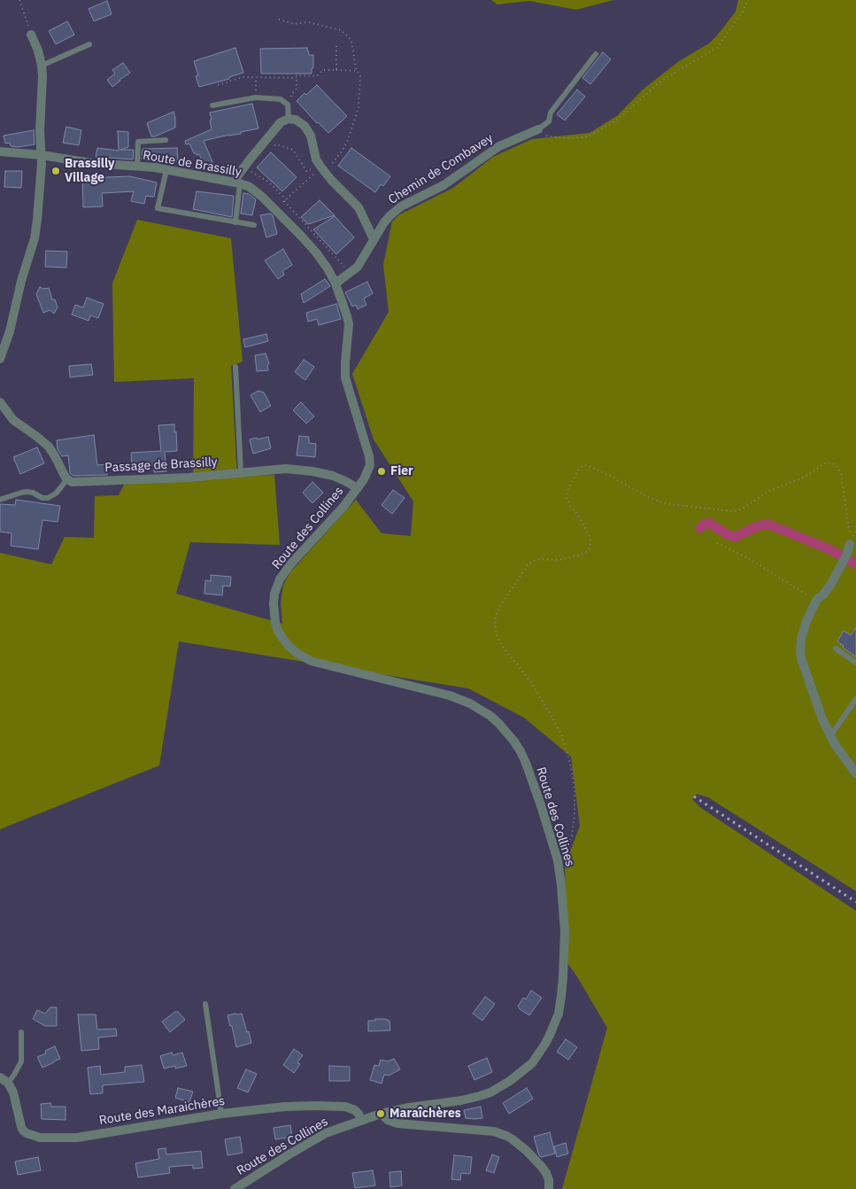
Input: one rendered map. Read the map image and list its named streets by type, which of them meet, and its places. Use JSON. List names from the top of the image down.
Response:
{
  "streets": {
    "street": [
      "Route de Brassilly",
      "Chemin de Combavey",
      "Passage de Brassilly",
      "Route des Collines",
      "Route des Maraichères"
    ]
  },
  "crossings": [
    ["Route de Brassilly", "Chemin de Combavey"],
    ["Route de Brassilly", "Passage de Brassilly"],
    ["Route de Brassilly", "Route des Collines"],
    ["Passage de Brassilly", "Route des Collines"],
    ["Route des Collines", "Route des Maraichères"]
  ],
  "places": ["Brassilly Village", "Fier", "Maraîchères"]
}
